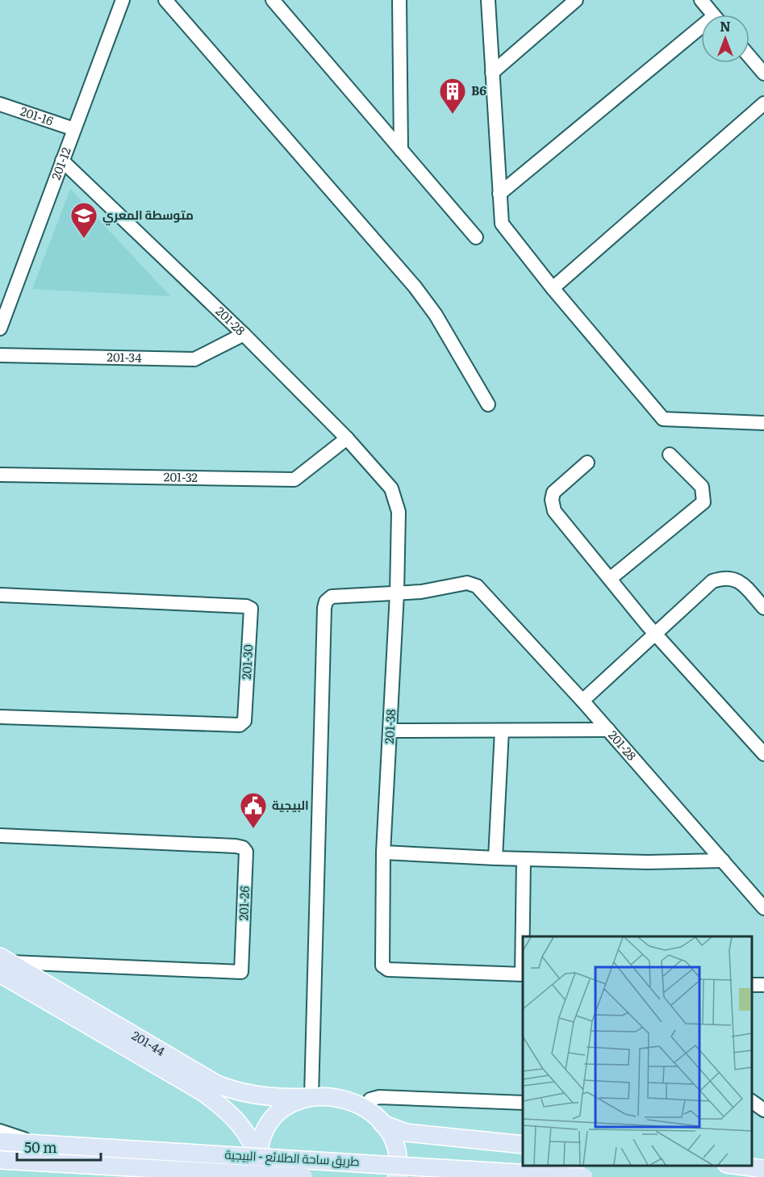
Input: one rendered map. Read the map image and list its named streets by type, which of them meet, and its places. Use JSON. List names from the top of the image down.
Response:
{
  "streets": {
    "main road": ["201-44", "طريق ساحة الطلائع - البيجية"],
    "street": [
      "201-16",
      "201-12",
      "201-28",
      "201-34",
      "201-32",
      "201-30",
      "201-38",
      "201-26"
    ]
  },
  "crossings": [
    ["201-16", "201-12"],
    ["201-12", "201-28"],
    ["201-28", "201-34"],
    ["201-28", "201-32"],
    ["201-28", "201-38"],
    ["201-26", "201-44"]
  ],
  "places": {
    "building": ["B6"],
    "school or university": ["متوسطة المعري"],
    "public building": ["البيجية"]
  },
  "scale_bar": "50 m",
  "north": "top"
}
